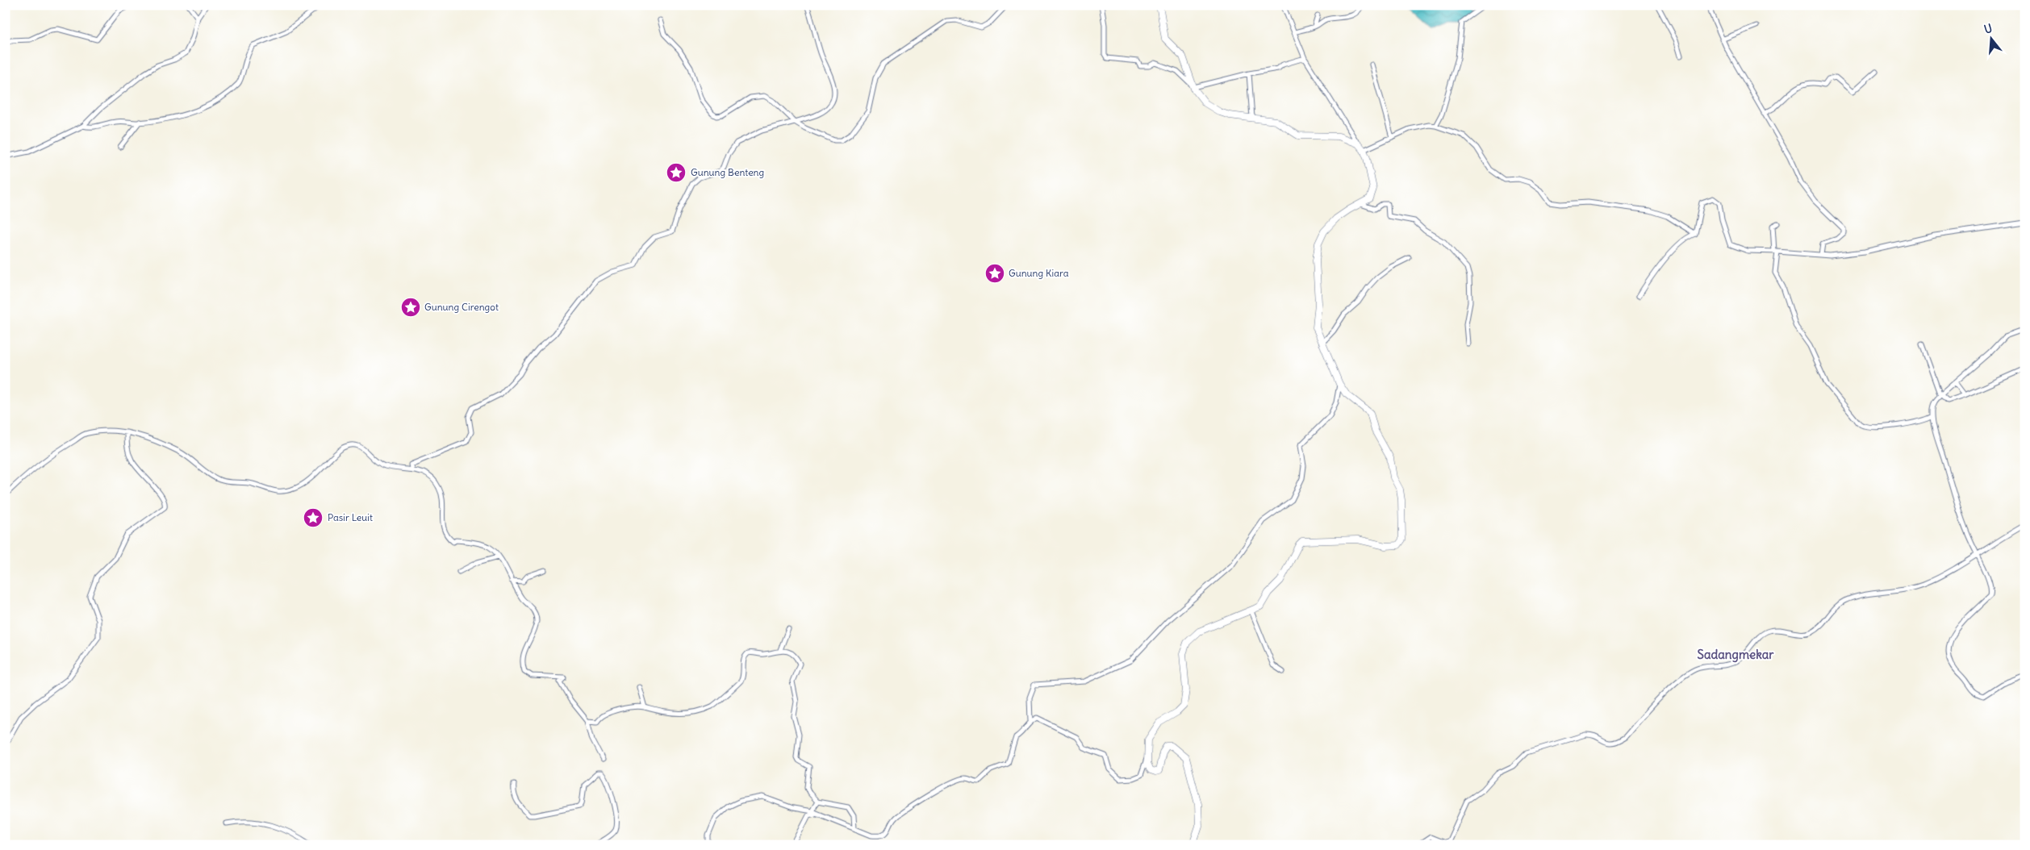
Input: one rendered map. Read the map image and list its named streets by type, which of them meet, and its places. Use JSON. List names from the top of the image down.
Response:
{
  "districts": ["Sadangmekar"],
  "places": {
    "place": [
      "Gunung Benteng",
      "Gunung Kiara",
      "Gunung Cirengot",
      "Pasir Leuit"
    ]
  },
  "north": "top"
}
